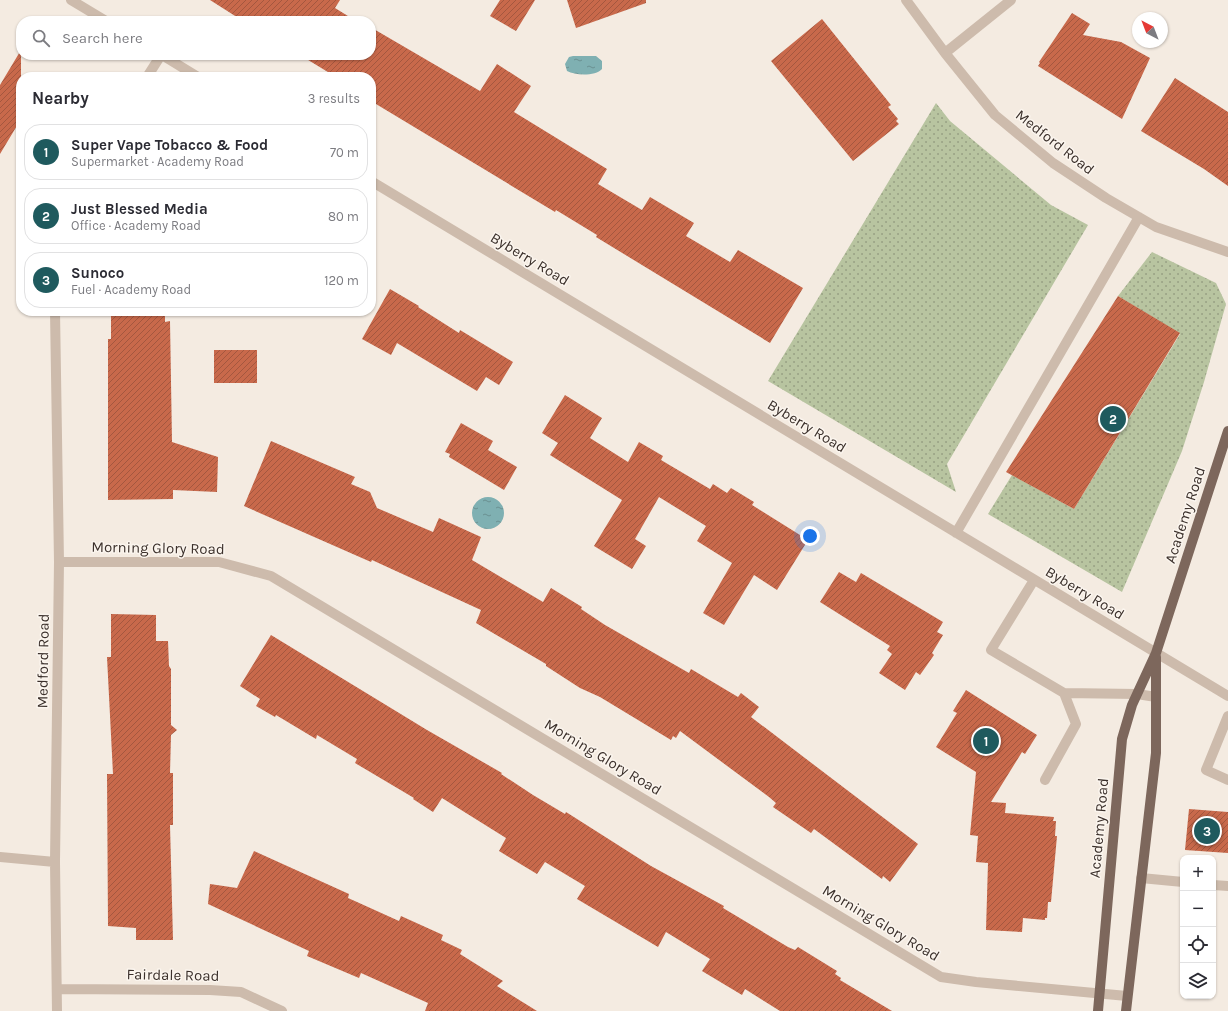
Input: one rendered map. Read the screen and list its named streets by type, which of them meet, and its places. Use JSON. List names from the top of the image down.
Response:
{
  "streets": {
    "main road": ["Academy Road"],
    "street": [
      "Medford Road",
      "Byberry Road",
      "Morning Glory Road",
      "Fairdale Road"
    ]
  },
  "crossings": [
    ["Medford Road", "Morning Glory Road"],
    ["Medford Road", "Fairdale Road"],
    ["Byberry Road", "Academy Road"],
    ["Academy Road", "Morning Glory Road"]
  ],
  "north": "top left",
  "page": {
    "search": "Search here",
    "heading": ["Nearby", "3 results"],
    "list": [
      {
        "mark": "1",
        "name": "Super Vape Tobacco & Food",
        "note": "Supermarket · Academy Road",
        "value": "70 m"
      },
      {
        "mark": "2",
        "name": "Just Blessed Media",
        "note": "Office · Academy Road",
        "value": "80 m"
      },
      {
        "mark": "3",
        "name": "Sunoco",
        "note": "Fuel · Academy Road",
        "value": "120 m"
      }
    ],
    "pins": ["2", "1", "3"],
    "map_buttons": ["+", "−"]
  }
}
